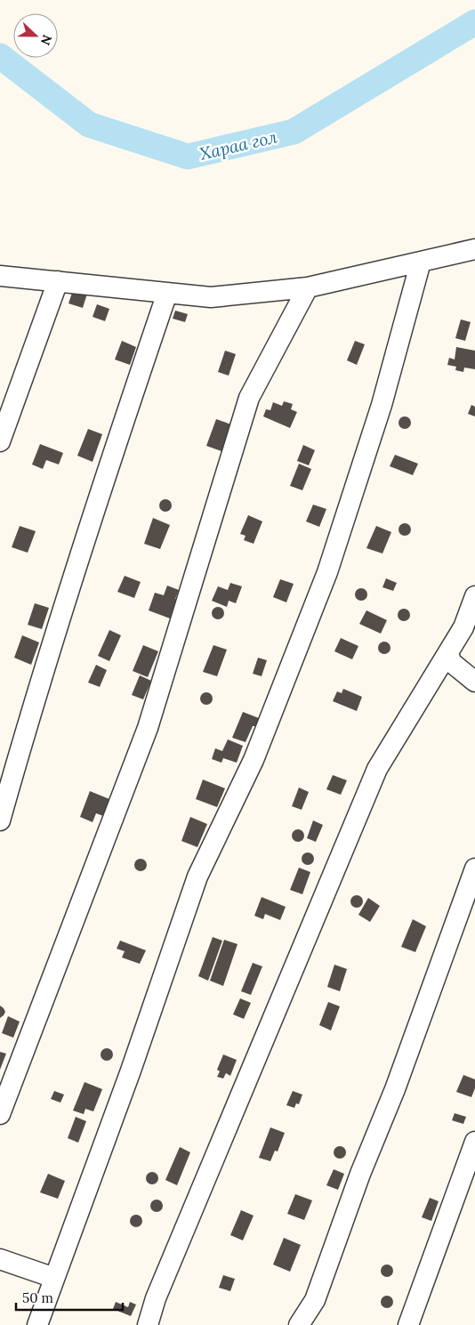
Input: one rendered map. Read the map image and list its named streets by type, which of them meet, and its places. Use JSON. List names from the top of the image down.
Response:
{
  "water": ["Хараа гол"],
  "scale_bar": "50 m",
  "north": "right"
}
